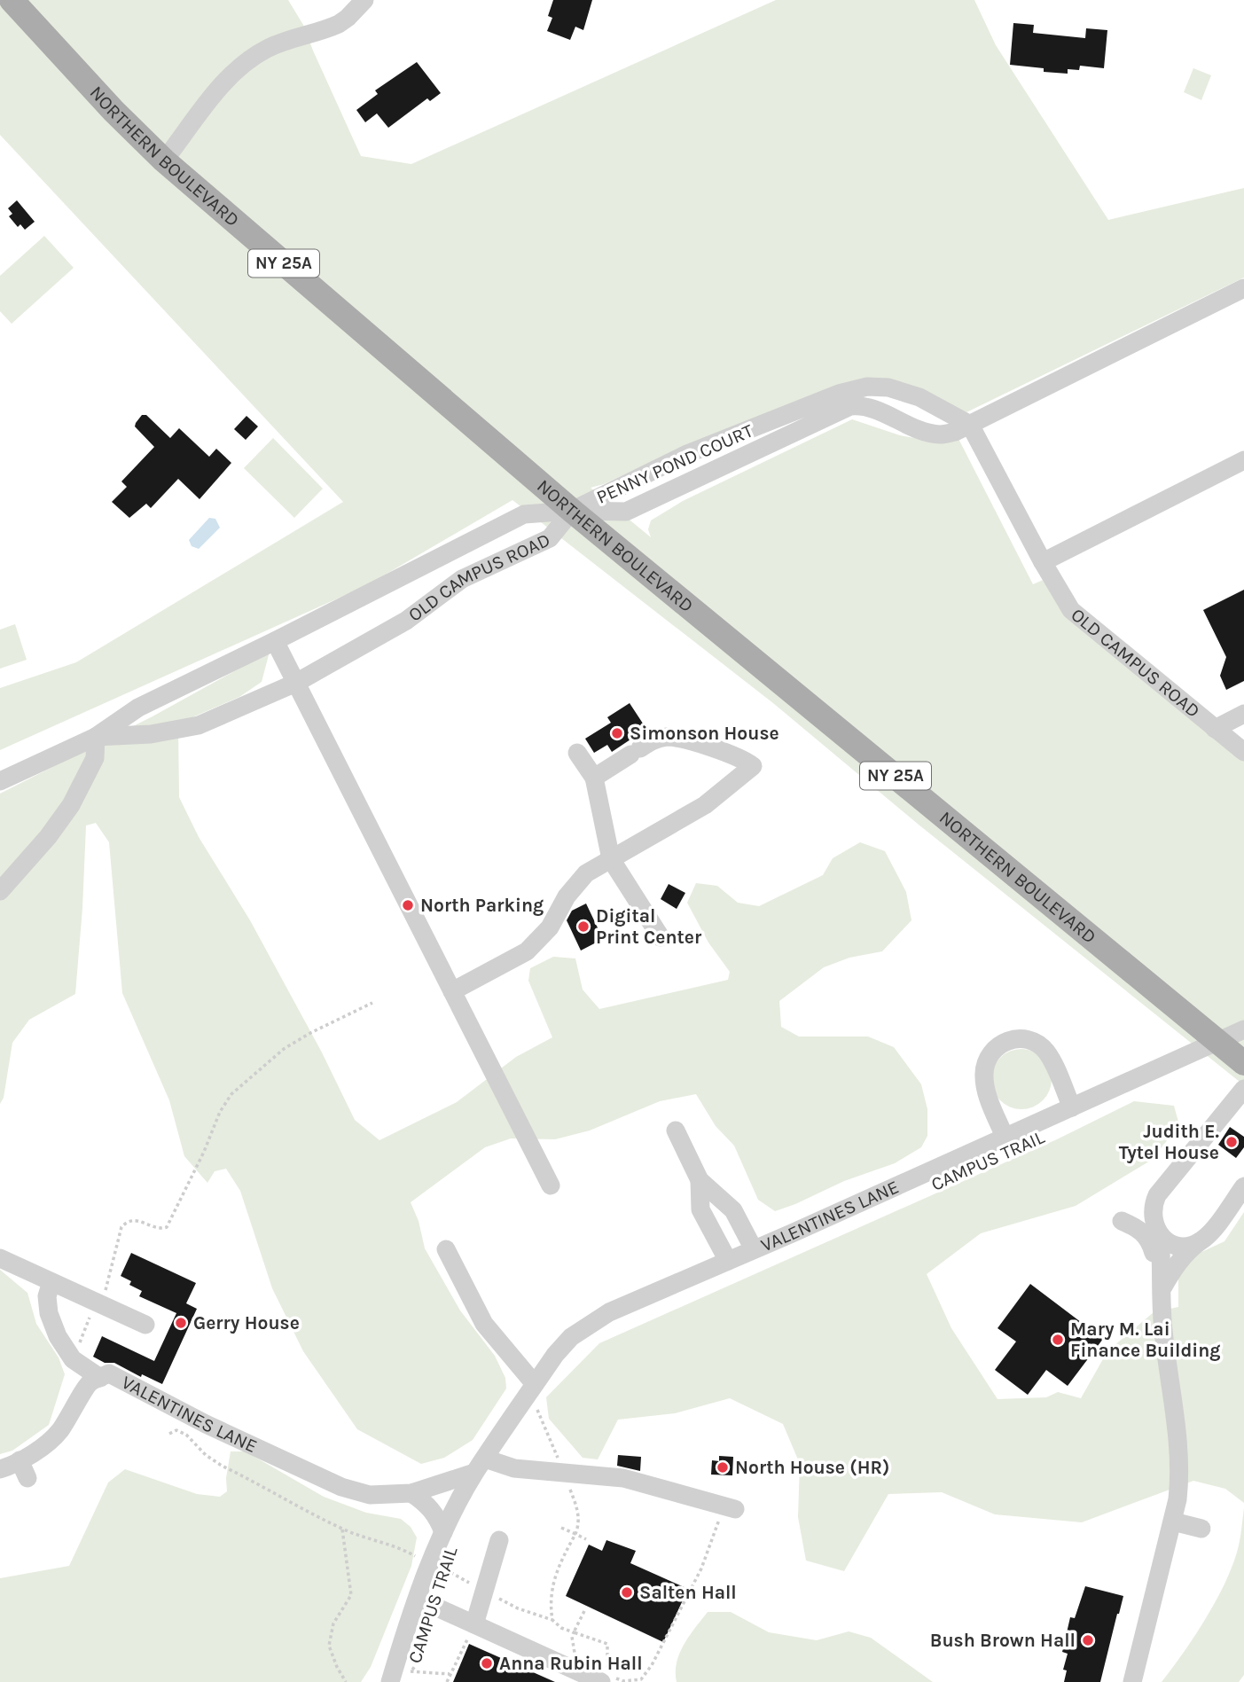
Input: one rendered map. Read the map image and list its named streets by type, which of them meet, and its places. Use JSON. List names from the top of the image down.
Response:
{
  "streets": {
    "main road": ["NORTHERN BOULEVARD", "NY 25A"],
    "street": ["PENNY POND COURT", "OLD CAMPUS ROAD", "VALENTINES LANE"],
    "path": ["CAMPUS TRAIL"]
  },
  "crossings": [
    ["NORTHERN BOULEVARD", "PENNY POND COURT"],
    ["NORTHERN BOULEVARD", "OLD CAMPUS ROAD"],
    ["NORTHERN BOULEVARD", "VALENTINES LANE"],
    ["PENNY POND COURT", "OLD CAMPUS ROAD"],
    ["CAMPUS TRAIL", "VALENTINES LANE"]
  ],
  "places": [
    "Simonson House",
    "North Parking",
    "Digital Print Center",
    "Judith E. Tytel House",
    "Gerry House",
    "Mary M. Lai Finance Building",
    "North House (HR)",
    "Salten Hall",
    "Bush Brown Hall",
    "Anna Rubin Hall"
  ]
}
